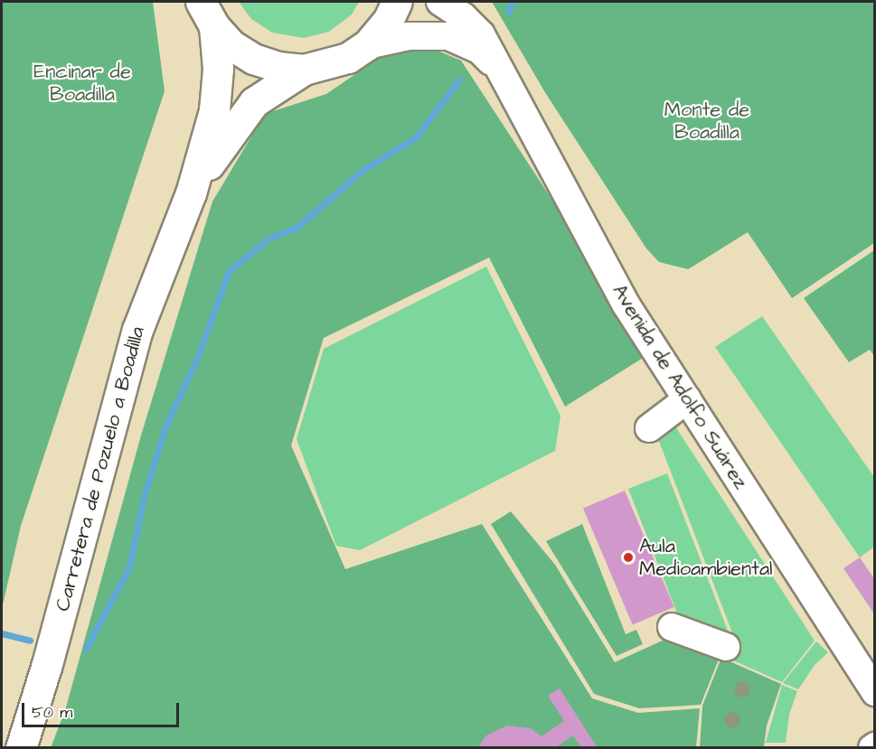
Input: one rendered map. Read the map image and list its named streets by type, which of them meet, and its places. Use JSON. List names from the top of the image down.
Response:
{
  "streets": {
    "main road": ["Carretera de Pozuelo a Boadilla"],
    "street": ["Avenida de Adolfo Suárez"]
  },
  "parks": ["Encinar de Boadilla", "Monte de Boadilla"],
  "places": ["Aula Medioambiental"],
  "scale_bar": "50 m"
}
